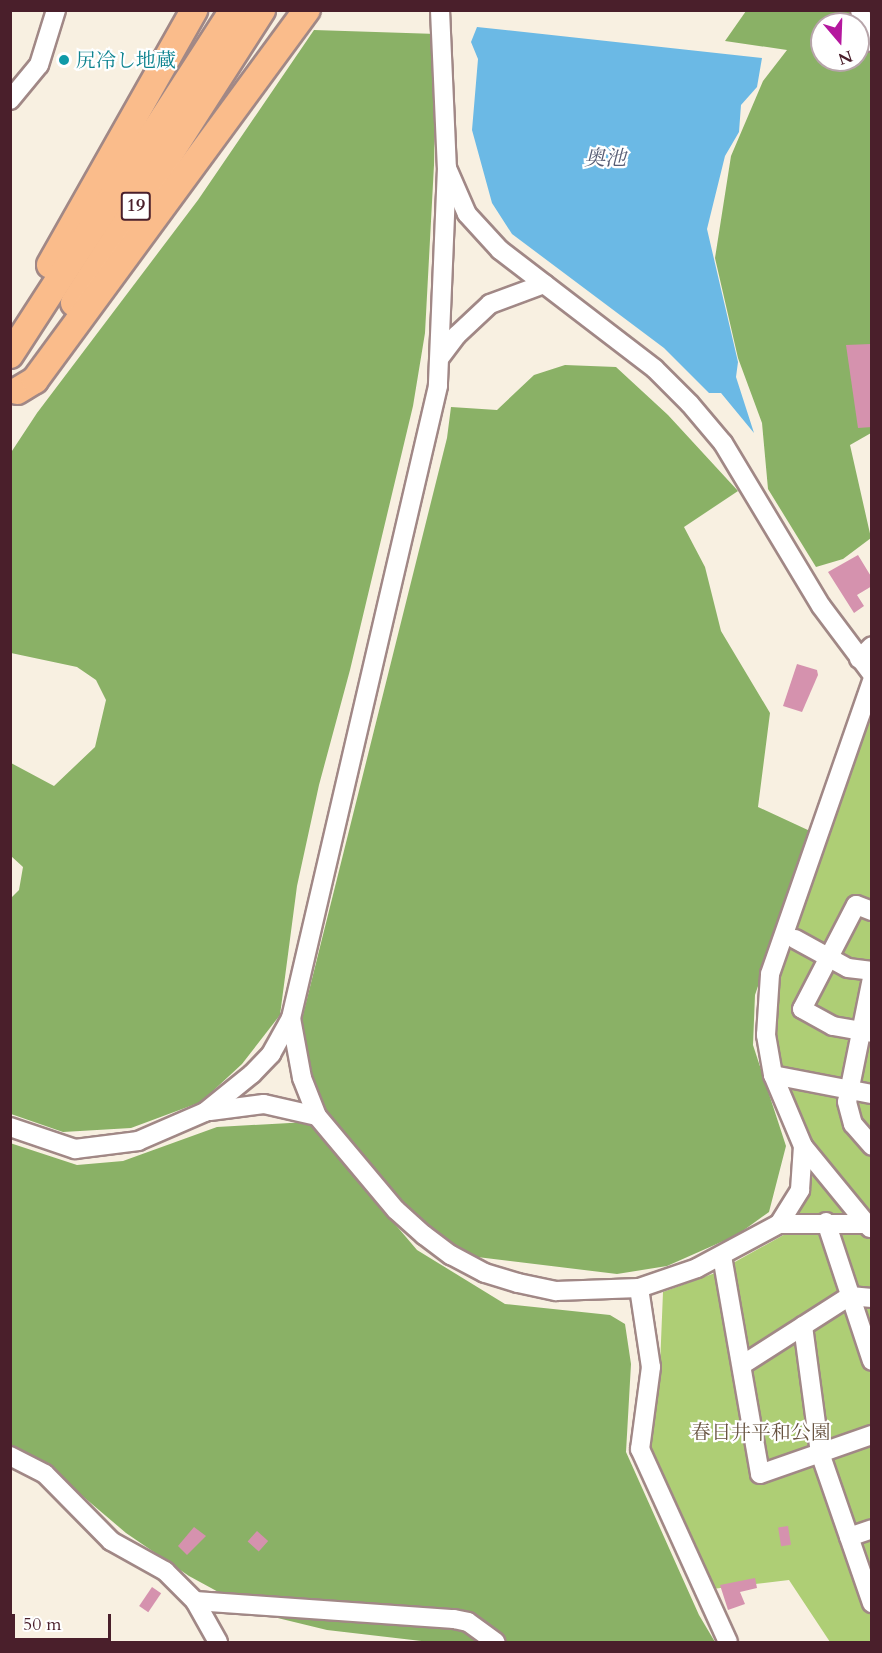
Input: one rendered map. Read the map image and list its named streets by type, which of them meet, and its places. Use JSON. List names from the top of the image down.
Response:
{
  "streets": {
    "highway": ["19"]
  },
  "water": ["奥池"],
  "parks": ["春日井平和公園"],
  "places": ["尻冷し地蔵"],
  "scale_bar": "50 m",
  "north": "bottom"
}
